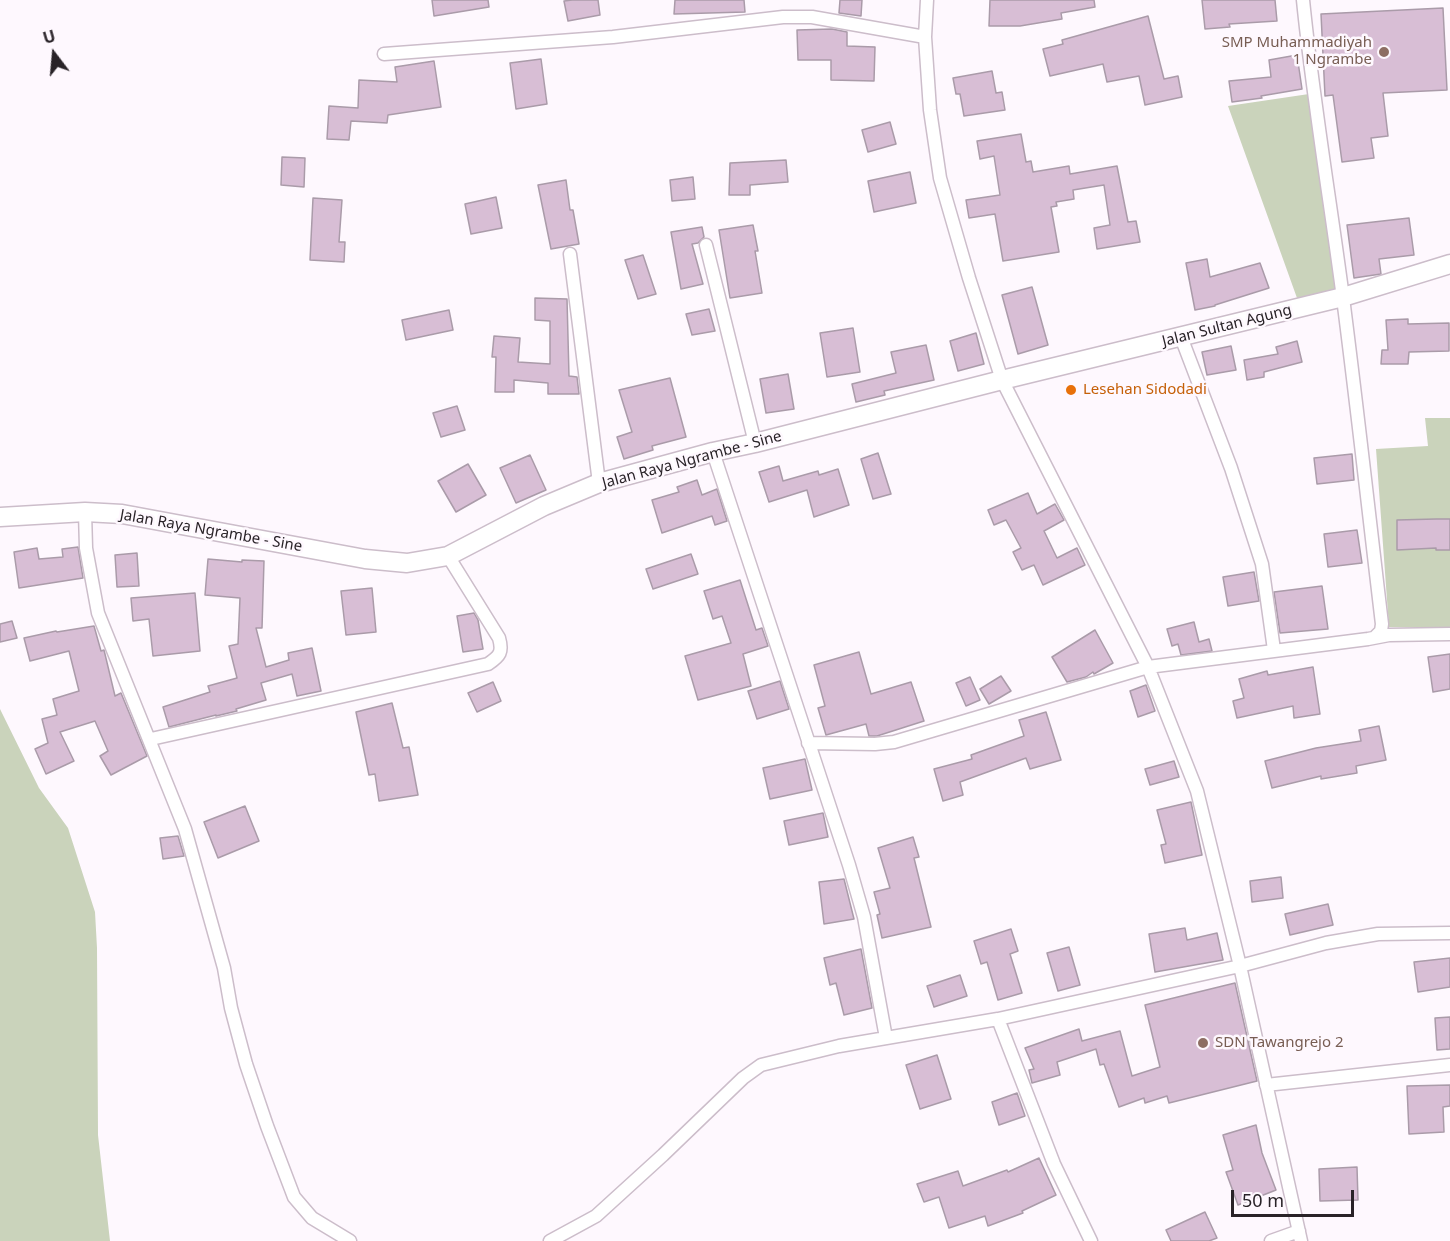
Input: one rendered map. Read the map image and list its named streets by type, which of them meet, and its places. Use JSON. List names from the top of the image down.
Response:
{
  "streets": {
    "main road": ["Jalan Sultan Agung", "Jalan Raya Ngrambe - Sine"]
  },
  "crossings": [
    ["Jalan Sultan Agung", "Jalan Raya Ngrambe - Sine"]
  ],
  "places": ["SMP Muhammadiyah 1 Ngrambe", "Lesehan Sidodadi", "SDN Tawangrejo 2"],
  "scale_bar": "50 m",
  "north": "top"
}
